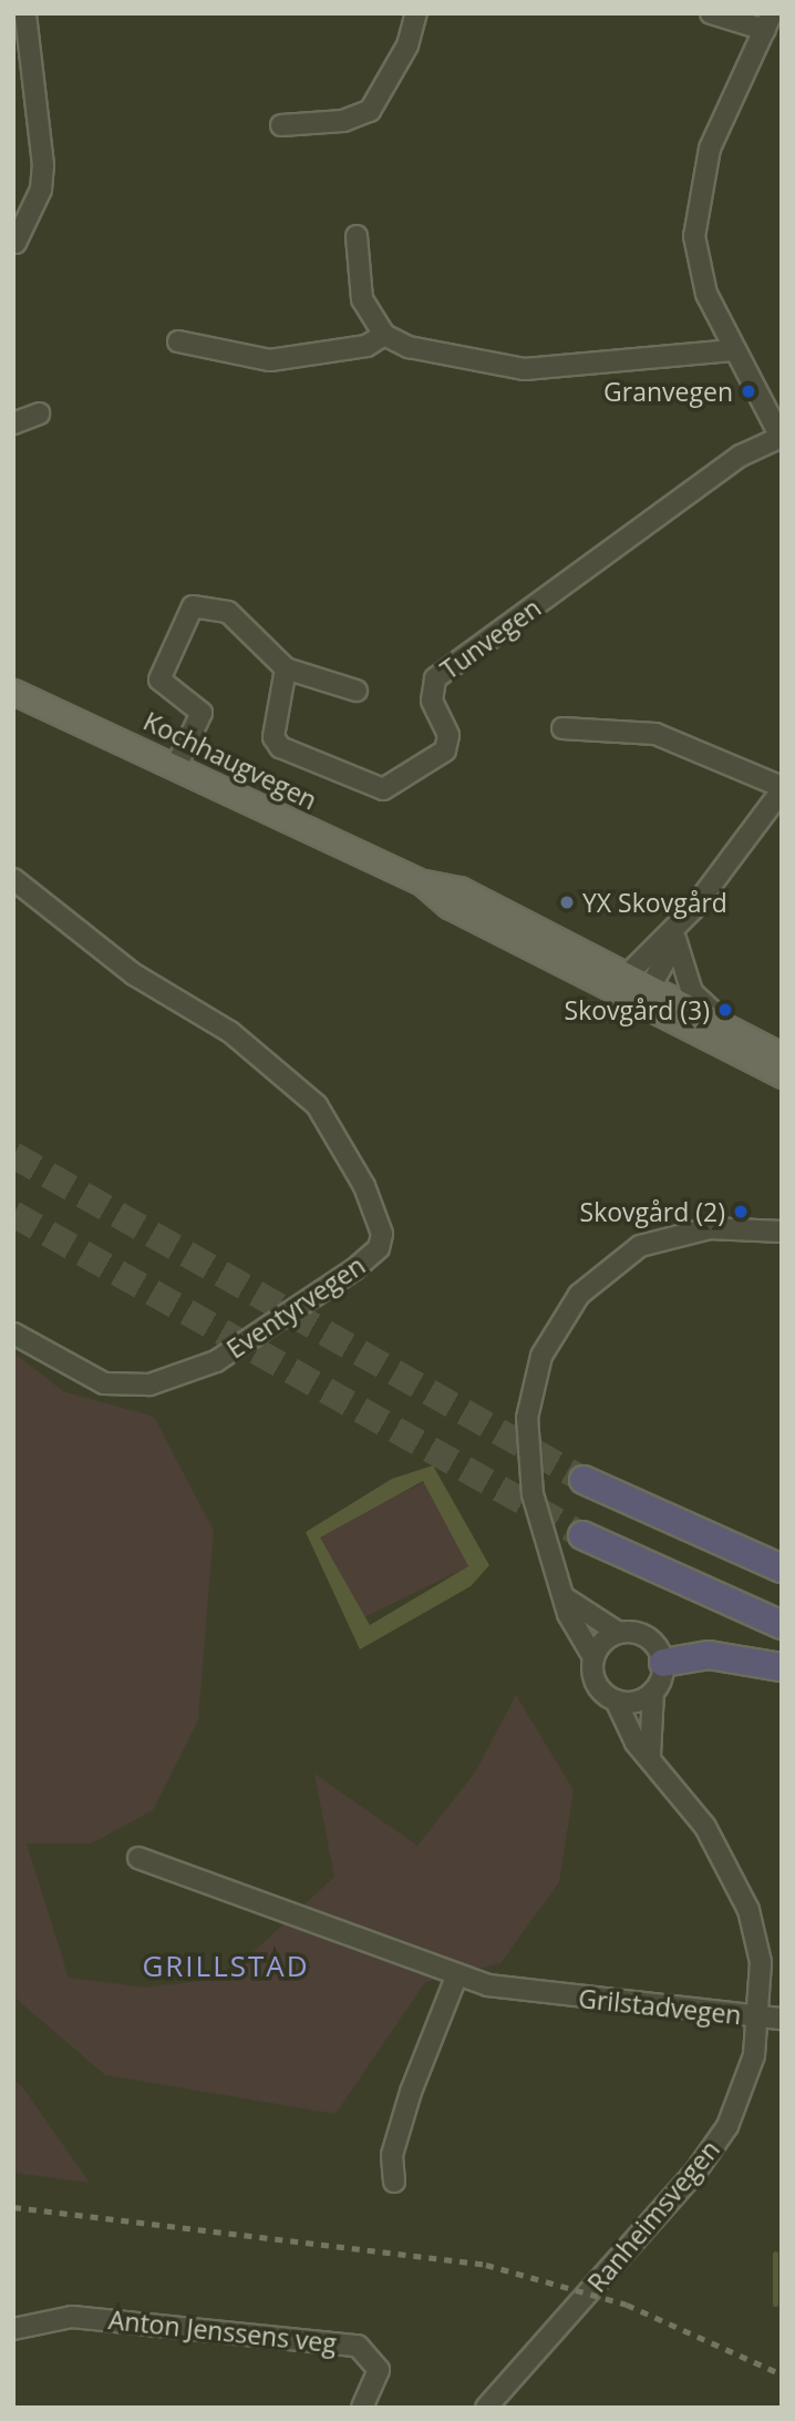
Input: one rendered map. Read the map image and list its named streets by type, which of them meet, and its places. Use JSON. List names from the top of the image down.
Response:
{
  "streets": {
    "main road": ["Kochhaugvegen"],
    "street": [
      "Tunvegen",
      "Eventyrvegen",
      "Grilstadvegen",
      "Ranheimsvegen",
      "Anton Jenssens veg"
    ]
  },
  "crossings": [
    ["Grilstadvegen", "Ranheimsvegen"]
  ],
  "districts": ["GRILLSTAD"],
  "places": [
    "Granvegen",
    "YX Skovgård",
    "Skovgård (3)",
    "Skovgård (2)"
  ]
}
